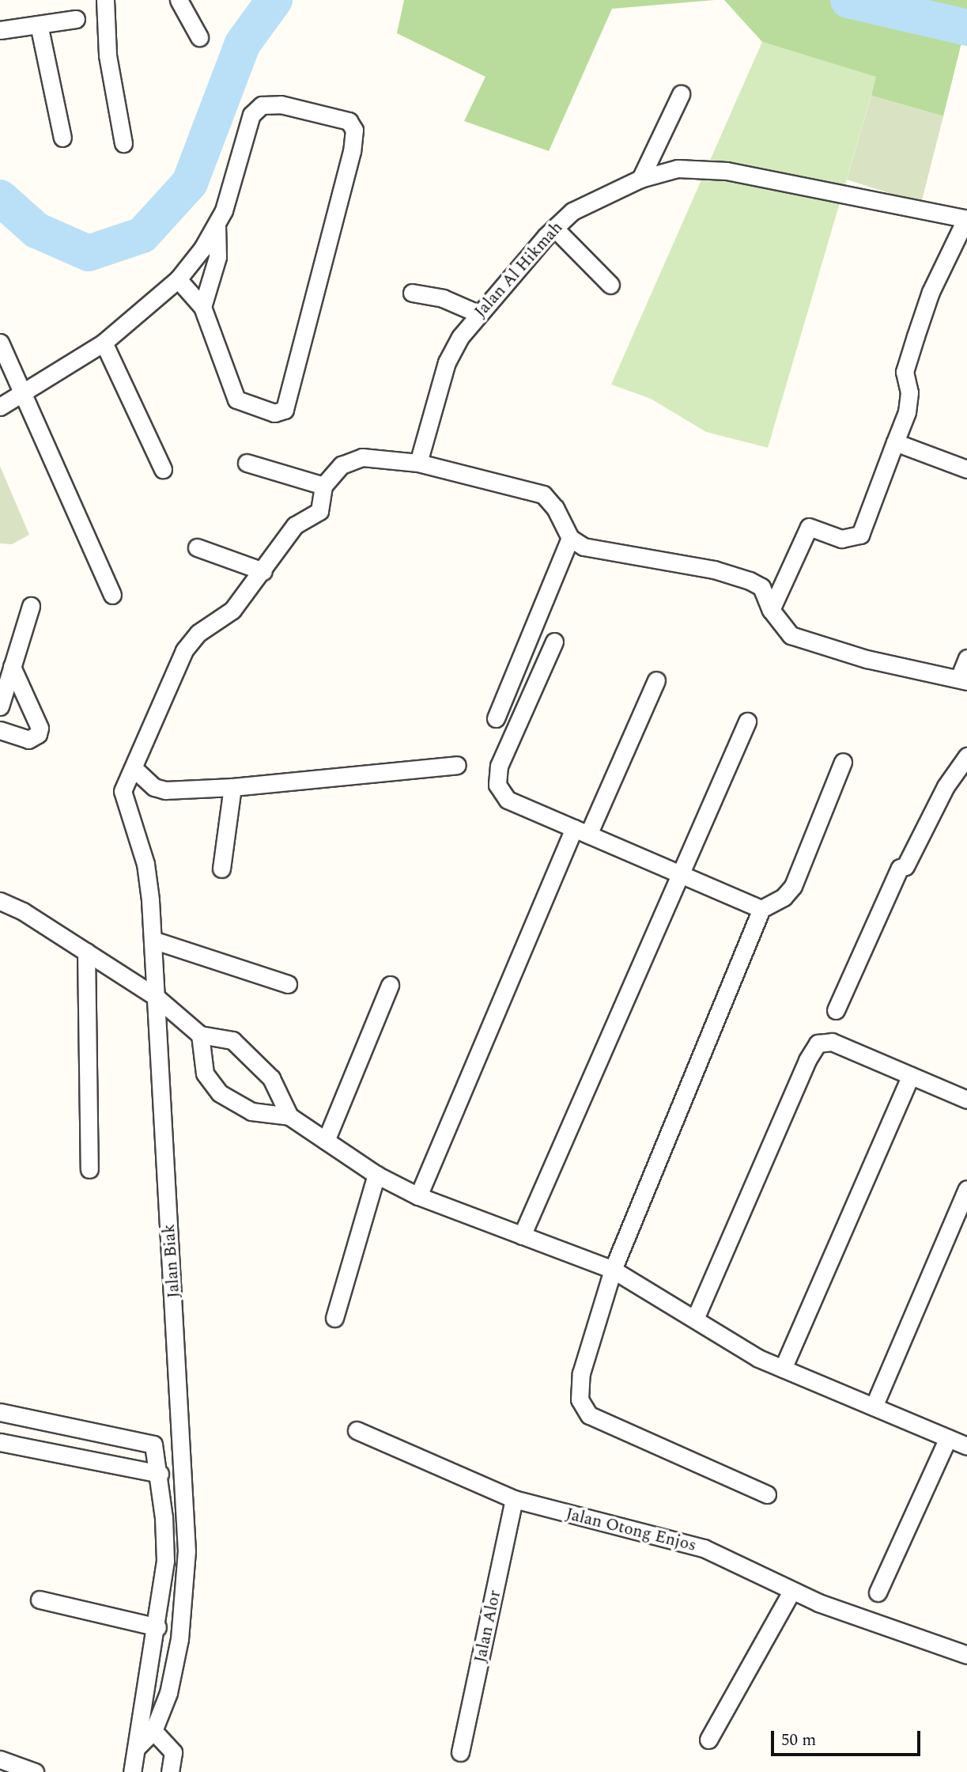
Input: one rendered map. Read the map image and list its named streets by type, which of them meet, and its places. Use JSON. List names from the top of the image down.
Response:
{
  "streets": {
    "street": [
      "Jalan Al Hikmah",
      "Jalan Biak",
      "Jalan Otong Enjos",
      "Jalan Alor"
    ]
  },
  "crossings": [
    ["Jalan Otong Enjos", "Jalan Alor"]
  ],
  "scale_bar": "50 m"
}
